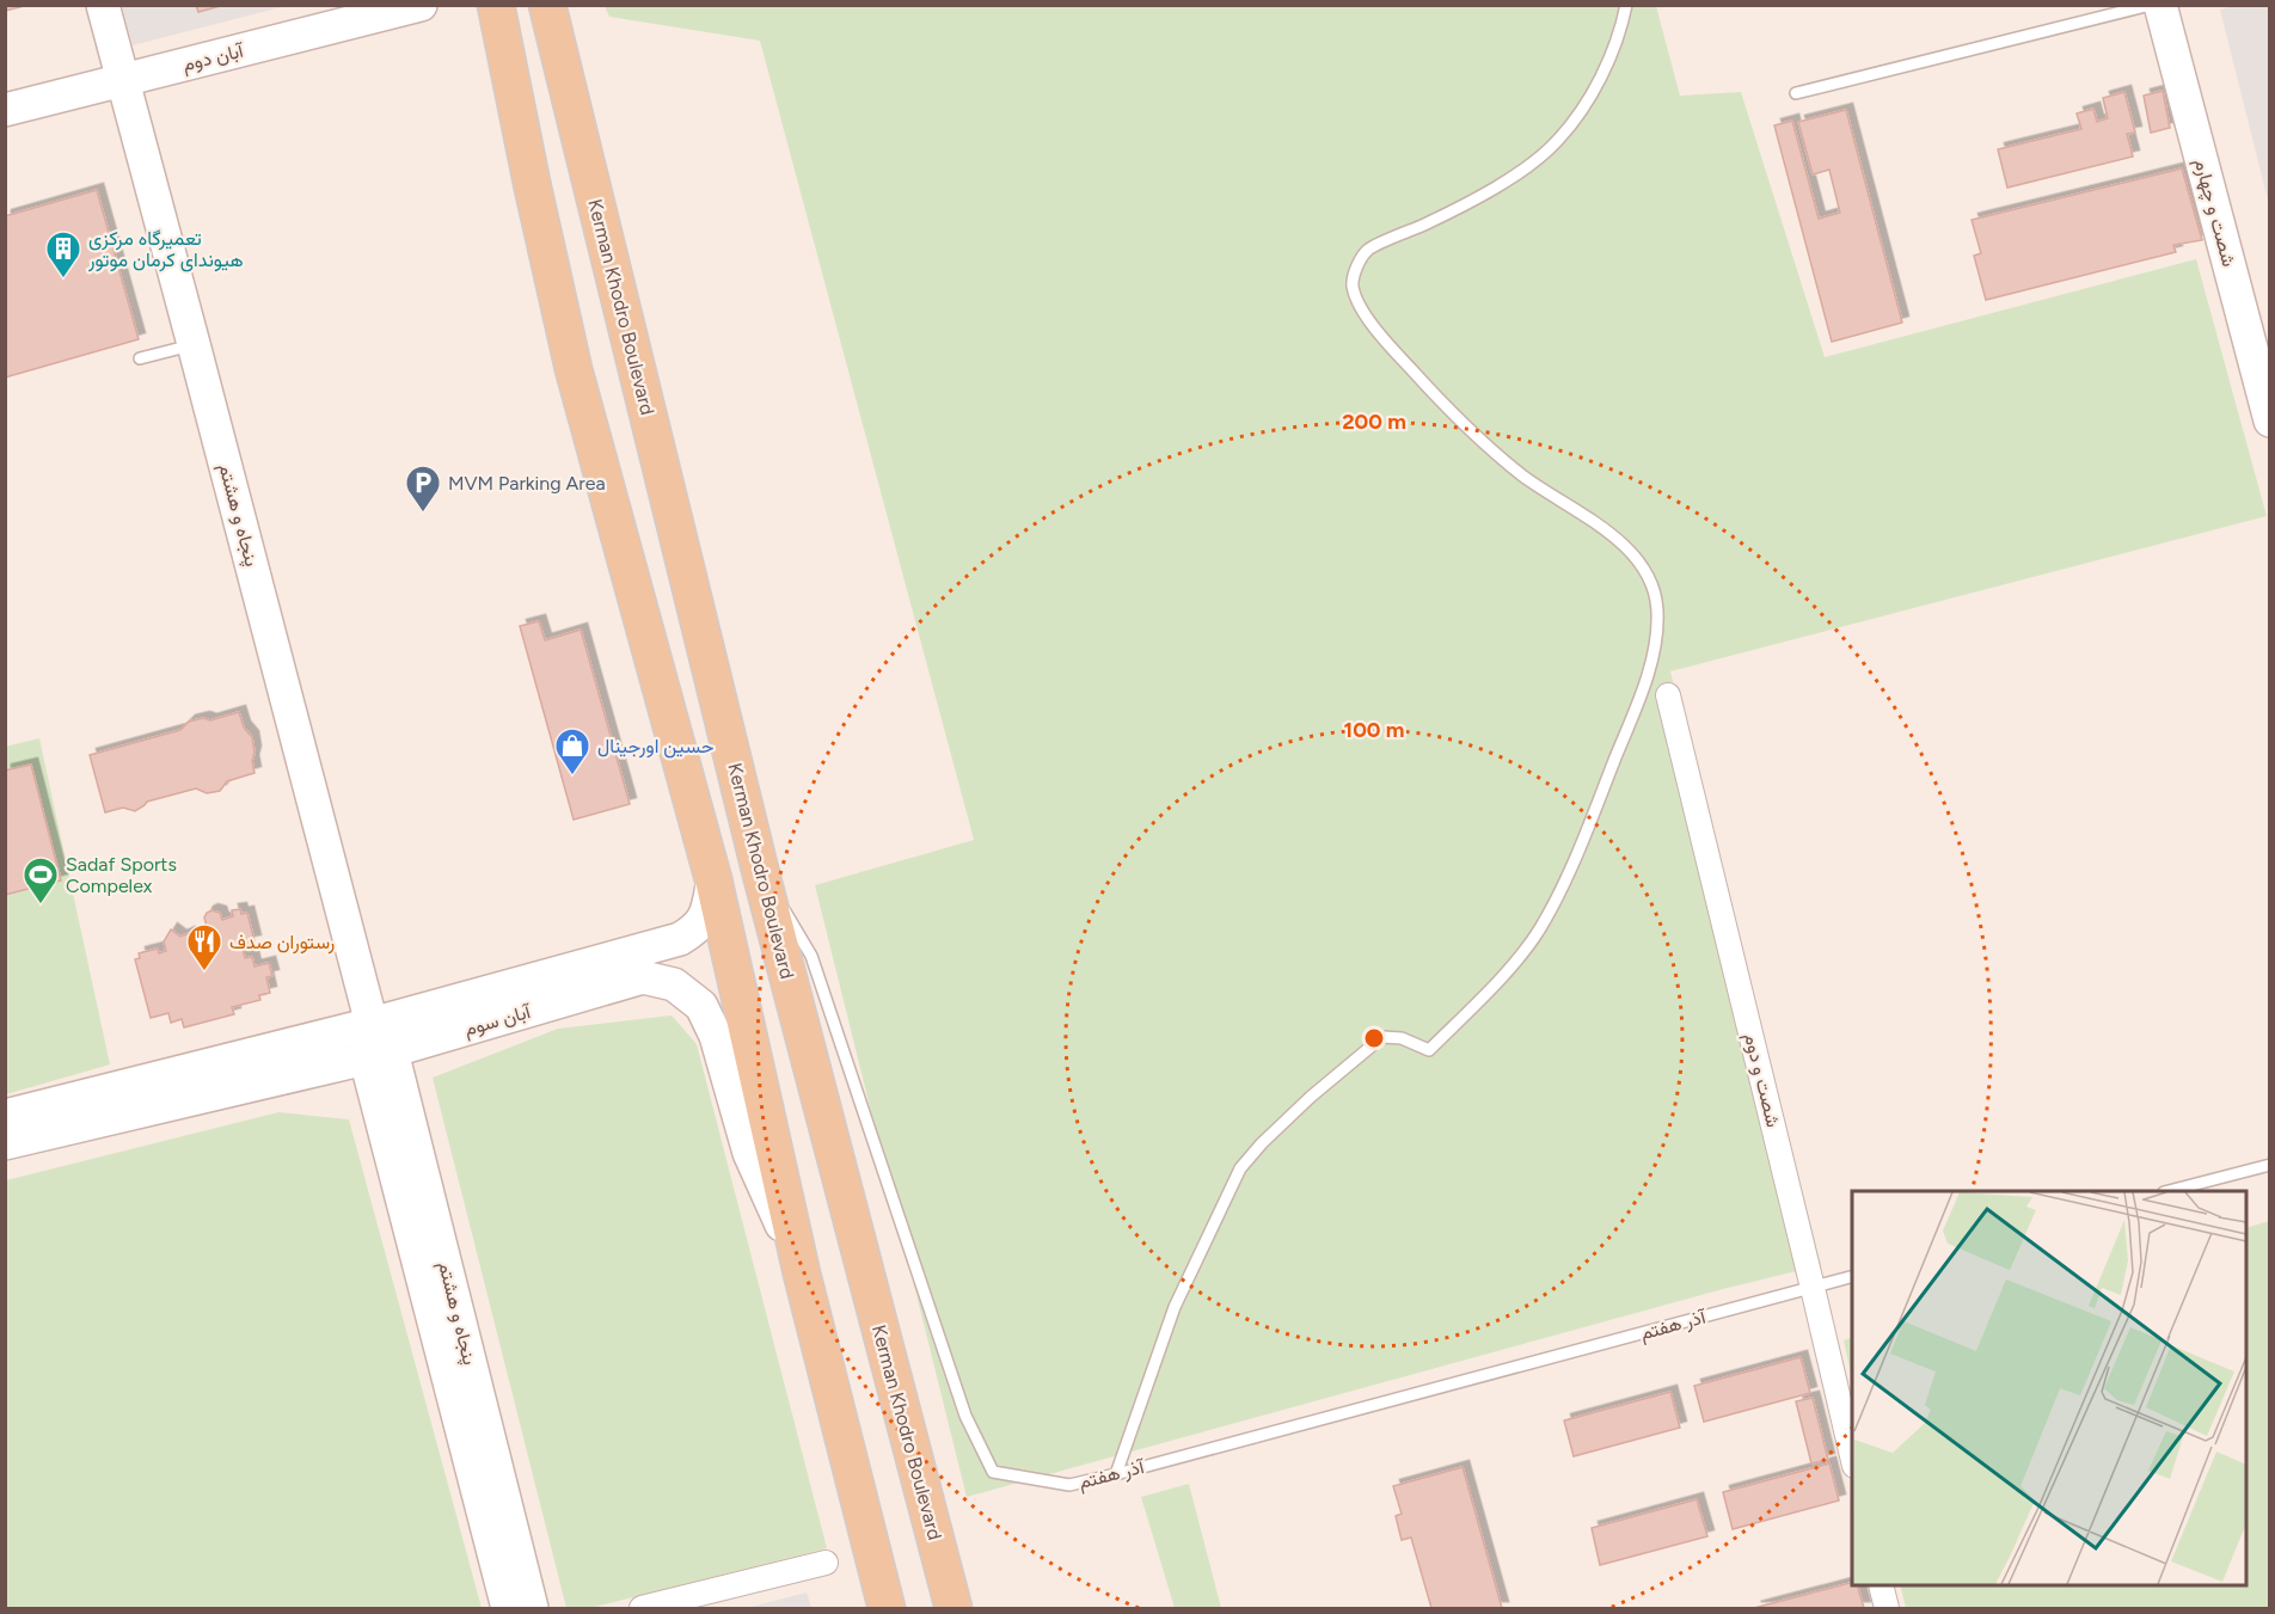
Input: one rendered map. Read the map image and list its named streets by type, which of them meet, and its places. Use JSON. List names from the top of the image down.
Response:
{
  "streets": {
    "main road": ["Kerman Khodro Boulevard"],
    "street": [
      "آبان دوم",
      "شصت و چهارم",
      "پنجاه و هشتم",
      "آبان سوم",
      "شصت و دوم"
    ],
    "lane": ["آذر هفتم"]
  },
  "crossings": [
    ["آبان دوم", "پنجاه و هشتم"],
    ["Kerman Khodro Boulevard", "آذر هفتم"],
    ["پنجاه و هشتم", "آبان سوم"],
    ["شصت و دوم", "آذر هفتم"]
  ],
  "places": {
    "building": ["تعمیرگاه مرکزی هیوندای کرمان موتور"],
    "parking": ["MVM Parking Area"],
    "shop": ["حسین اورجینال"],
    "sports": ["Sadaf Sports Compelex"],
    "restaurant": ["رستوران صدف"]
  },
  "rings": ["200 m", "100 m"]
}
